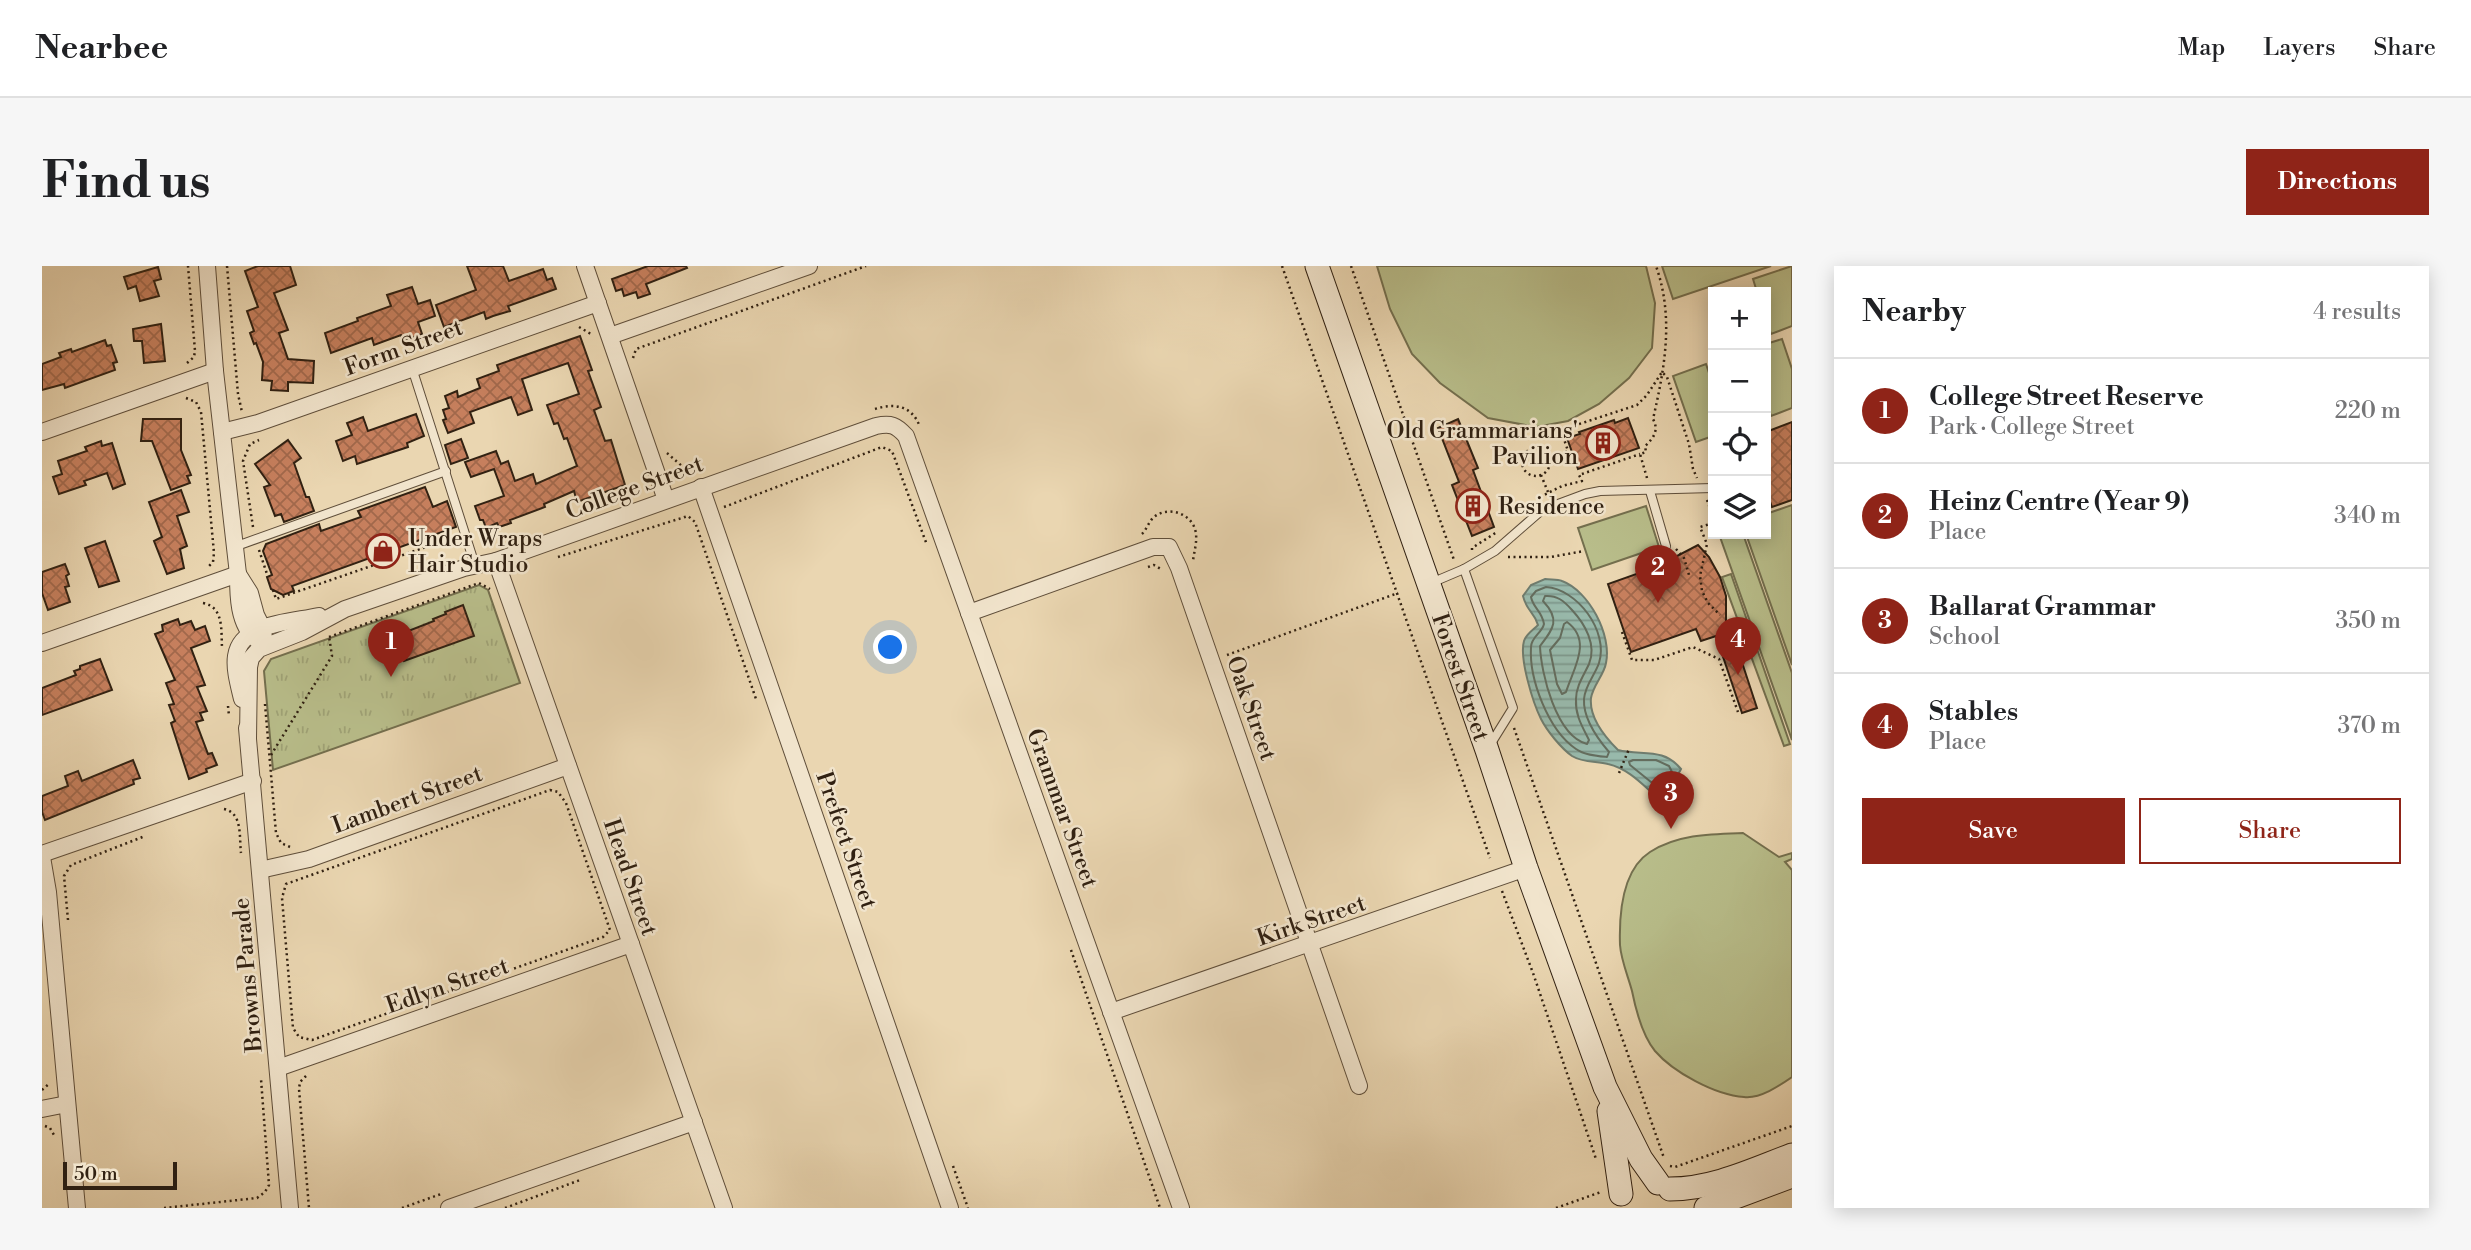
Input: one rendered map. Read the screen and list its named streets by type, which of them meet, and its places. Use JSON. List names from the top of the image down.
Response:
{
  "streets": {
    "street": [
      "Form Street",
      "College Street",
      "Forest Street",
      "Oak Street",
      "Lambert Street",
      "Grammar Street",
      "Prefect Street",
      "Head Street",
      "Kirk Street",
      "Browns Parade",
      "Edlyn Street"
    ]
  },
  "crossings": [
    ["College Street", "Grammar Street"],
    ["College Street", "Prefect Street"],
    ["College Street", "Head Street"],
    ["College Street", "Browns Parade"],
    ["Forest Street", "Kirk Street"],
    ["Oak Street", "Grammar Street"],
    ["Oak Street", "Kirk Street"],
    ["Lambert Street", "Head Street"],
    ["Lambert Street", "Browns Parade"],
    ["Grammar Street", "Kirk Street"],
    ["Head Street", "Edlyn Street"],
    ["Browns Parade", "Edlyn Street"]
  ],
  "places": {
    "building": ["Old Grammarians' Pavilion", "Residence"],
    "shop": ["Under Wraps Hair Studio"]
  },
  "scale_bar": "50 m",
  "page": {
    "header": "Nearbee",
    "nav": ["Map", "Layers", "Share"],
    "buttons": [
      "Directions",
      ["Save", "Share"]
    ],
    "title": "Find us",
    "heading": ["Nearby", "4 results"],
    "map_buttons": ["+", "−"],
    "list": [
      {
        "mark": "1",
        "name": "College Street Reserve",
        "note": "Park · College Street",
        "value": "220 m"
      },
      {
        "mark": "2",
        "name": "Heinz Centre (Year 9)",
        "note": "Place",
        "value": "340 m"
      },
      {
        "mark": "3",
        "name": "Ballarat Grammar",
        "note": "School",
        "value": "350 m"
      },
      {
        "mark": "4",
        "name": "Stables",
        "note": "Place",
        "value": "370 m"
      }
    ],
    "pins": [
      "2",
      "4",
      "1",
      "3"
    ],
    "scale": "50 m"
  }
}
